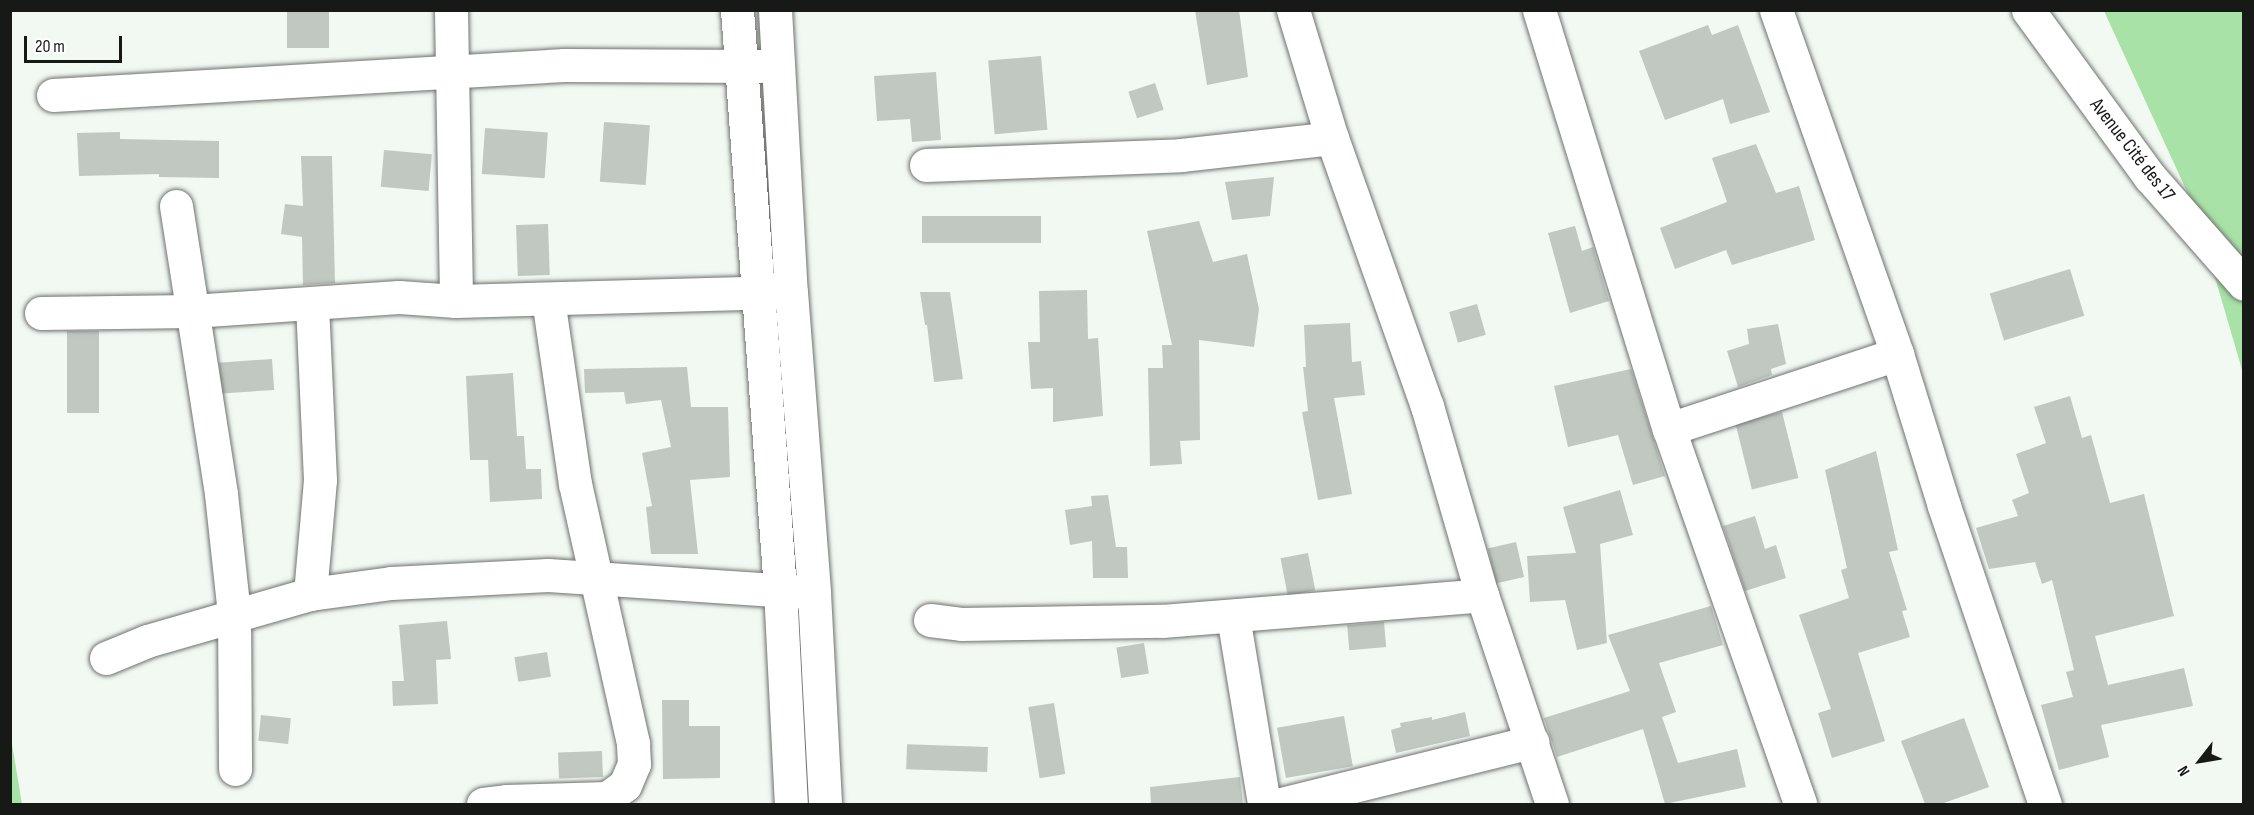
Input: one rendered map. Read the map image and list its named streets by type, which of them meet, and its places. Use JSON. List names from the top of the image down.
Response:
{
  "streets": {
    "street": ["Avenue Cité des 17"]
  },
  "scale_bar": "20 m",
  "north": "bottom left"
}
